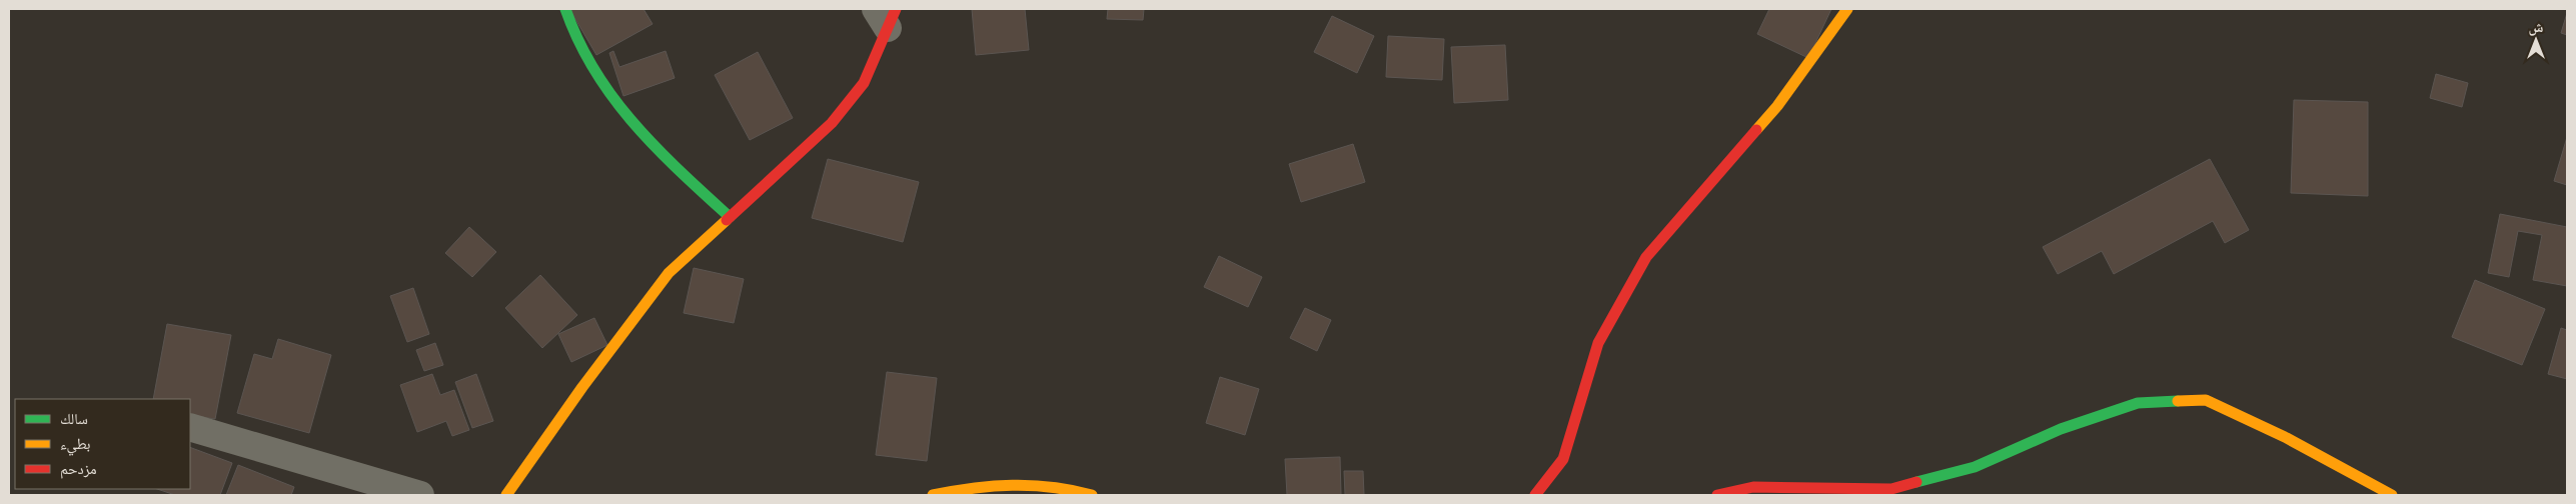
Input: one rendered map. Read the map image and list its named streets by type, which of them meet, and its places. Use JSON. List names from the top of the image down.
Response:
{
  "legend": ["سالك", "بطيء", "مزدحم"],
  "north": "top"
}
